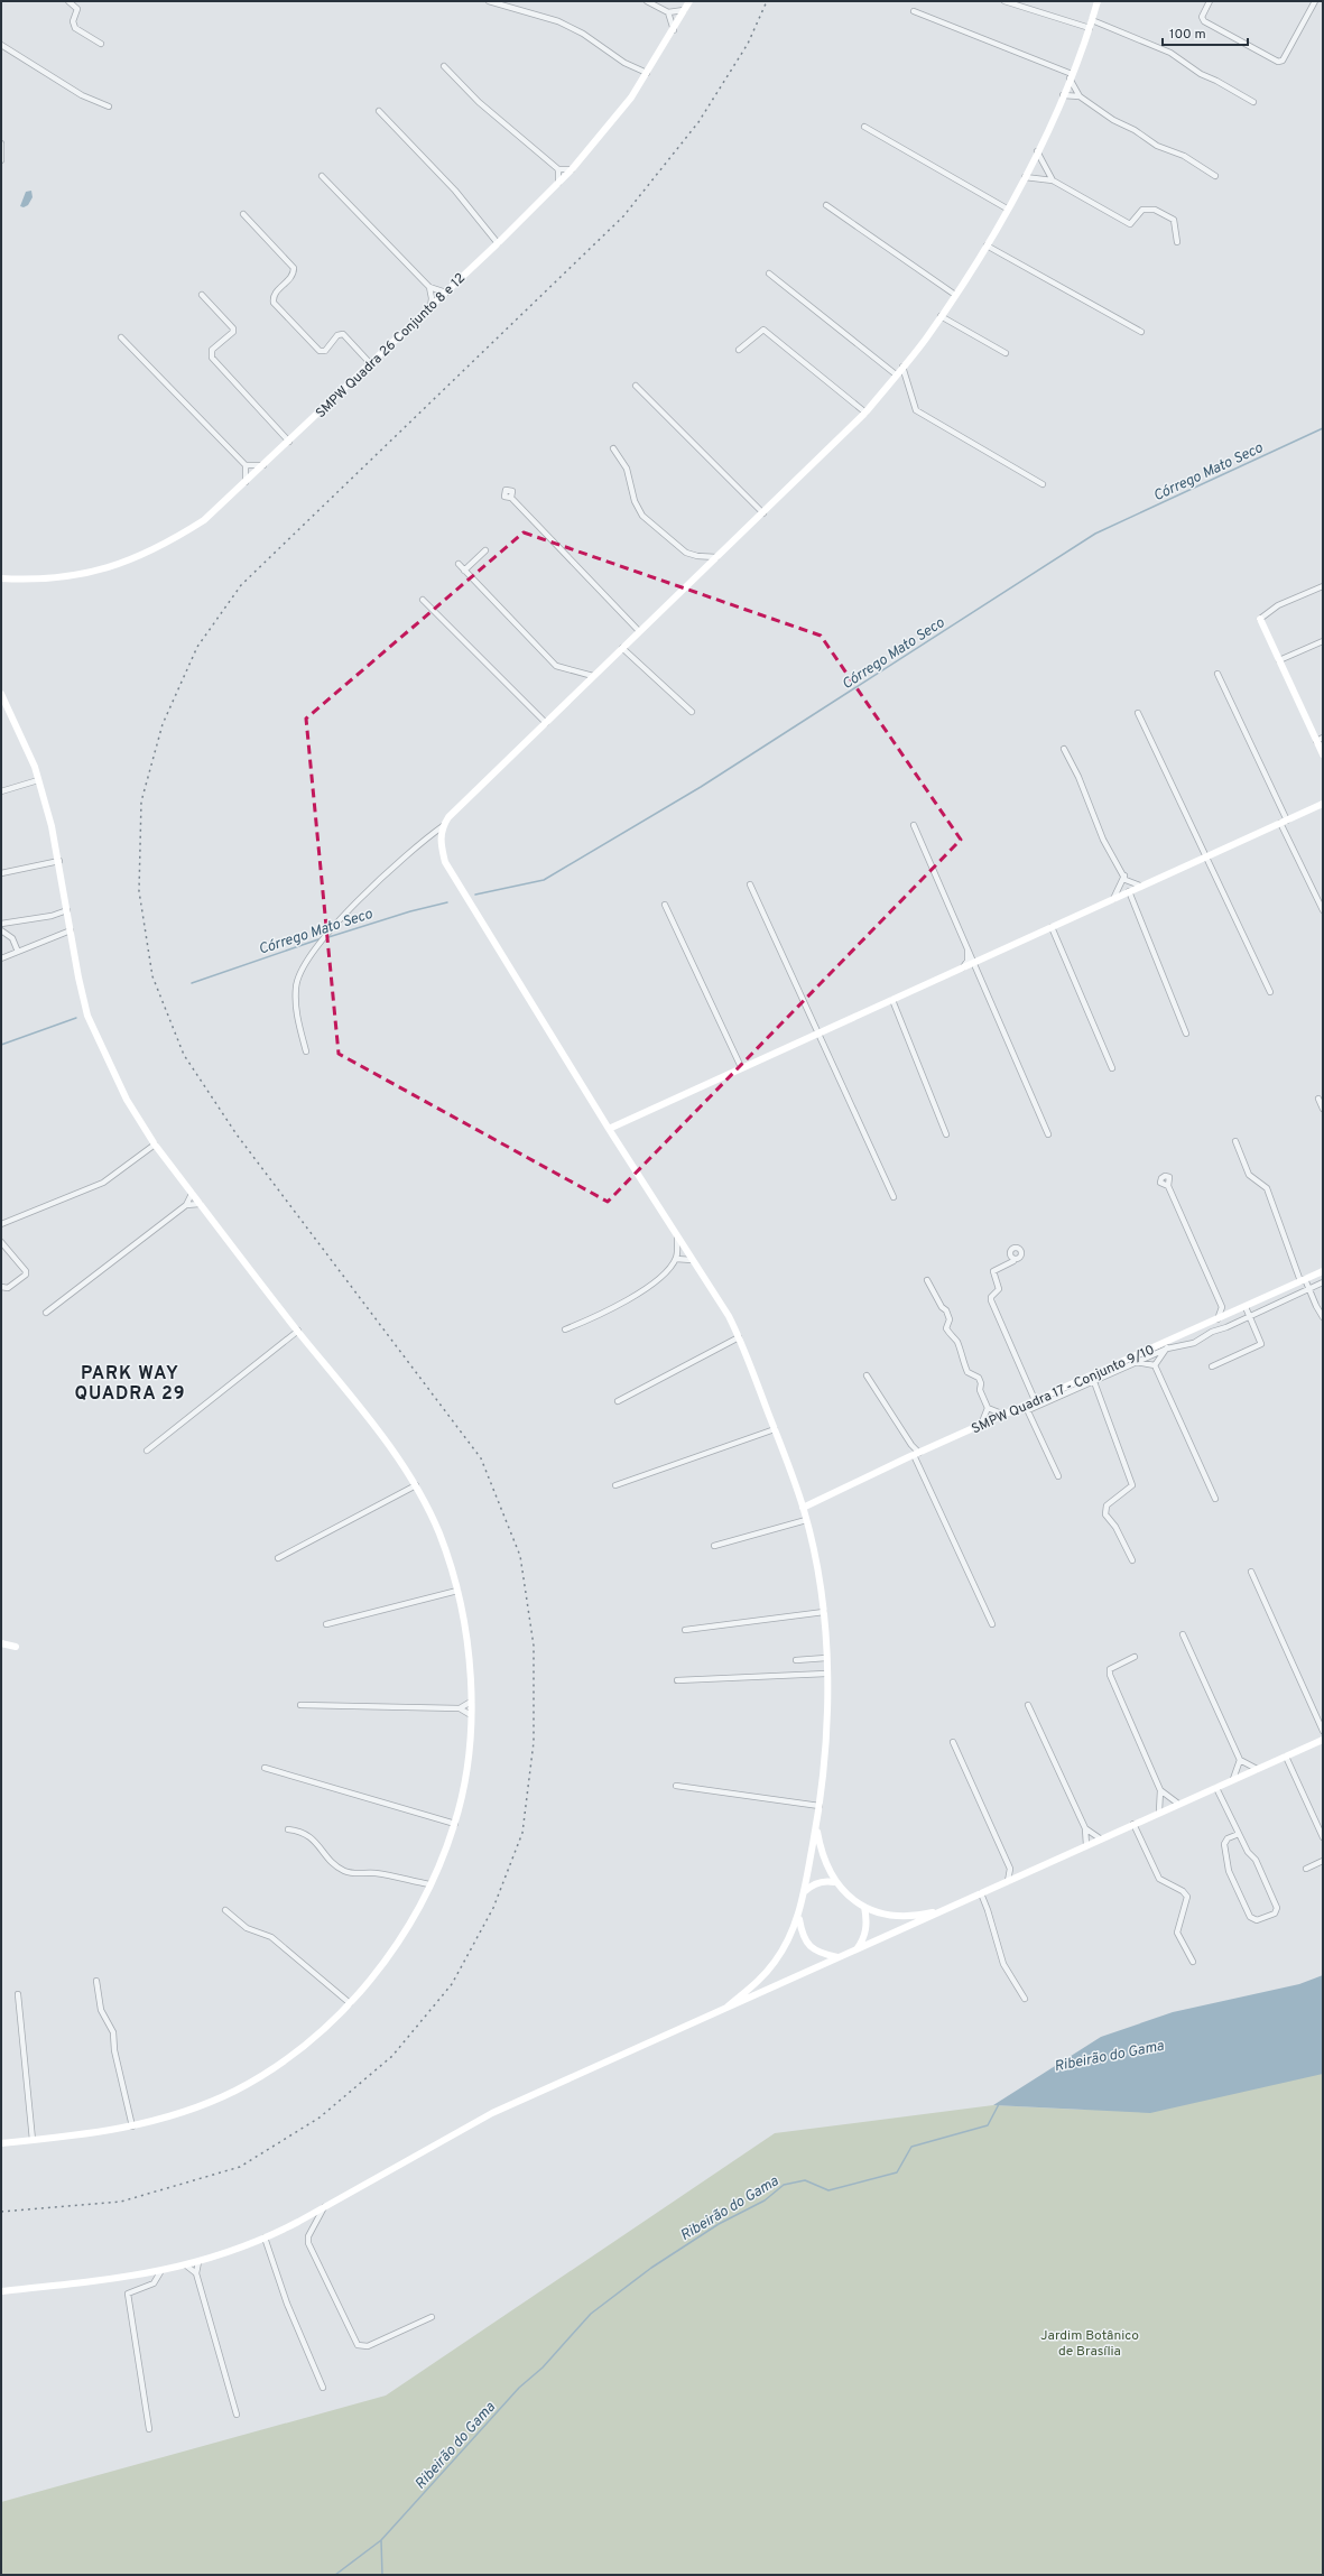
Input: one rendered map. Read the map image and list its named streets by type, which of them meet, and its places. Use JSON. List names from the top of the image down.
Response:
{
  "streets": {
    "street": ["SMPW Quadra 26 Conjunto 8 e 12", "SMPW Quadra 17 - Conjunto 9/10"]
  },
  "districts": ["PARK WAY QUADRA 29"],
  "water": ["Córrego Mato Seco", "Ribeirão do Gama"],
  "parks": ["Jardim Botânico de Brasília"],
  "scale_bar": "100 m"
}
